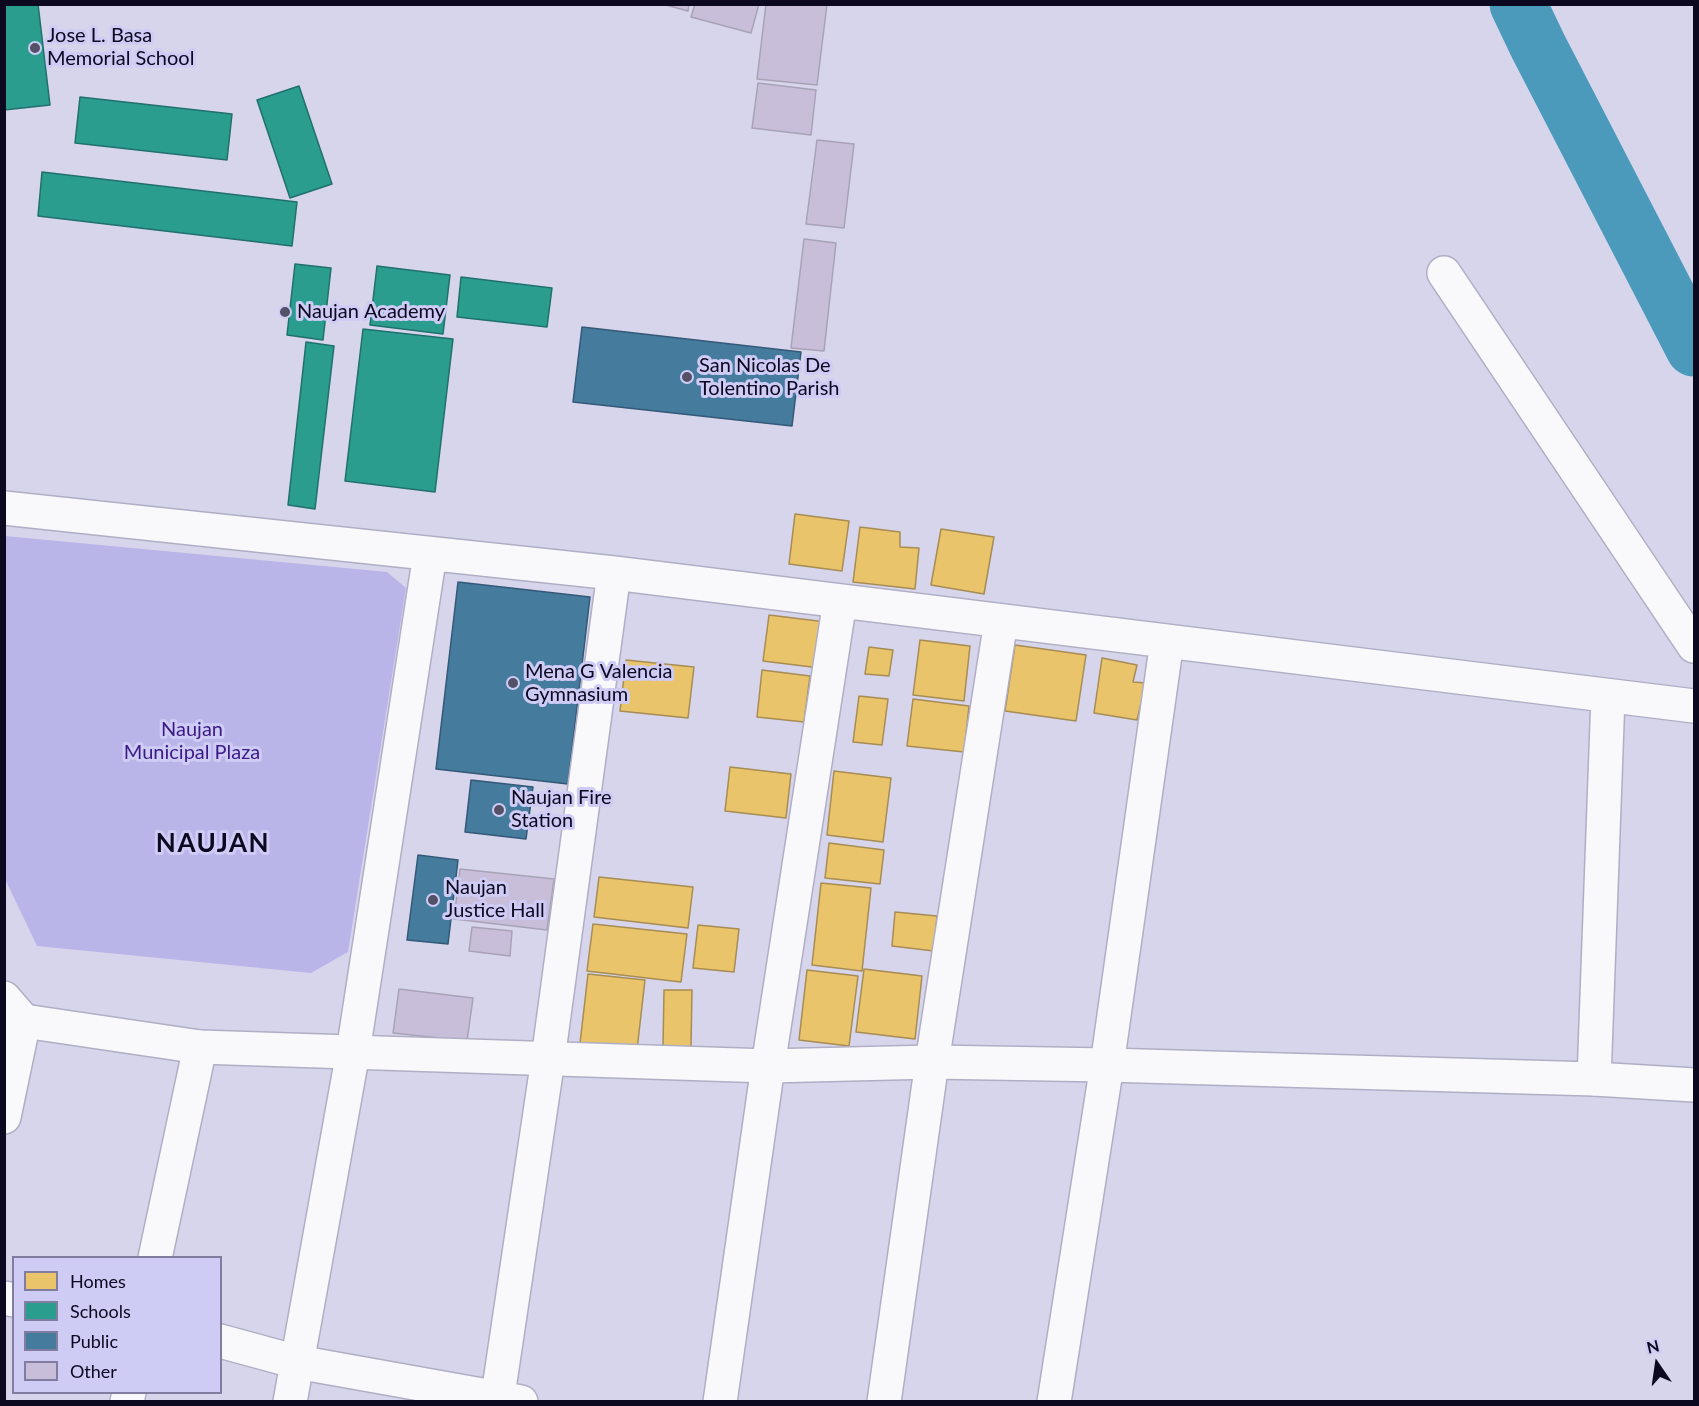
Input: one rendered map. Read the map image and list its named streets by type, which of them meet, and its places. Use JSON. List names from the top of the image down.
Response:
{
  "districts": ["NAUJAN"],
  "parks": ["Naujan Municipal Plaza"],
  "places": [
    "Jose L. Basa Memorial School",
    "Naujan Academy",
    "San Nicolas De Tolentino Parish",
    "Mena G Valencia Gymnasium",
    "Naujan Fire Station",
    "Naujan Justice Hall"
  ],
  "legend": [
    "Homes",
    "Schools",
    "Public",
    "Other"
  ],
  "north": "top"
}
